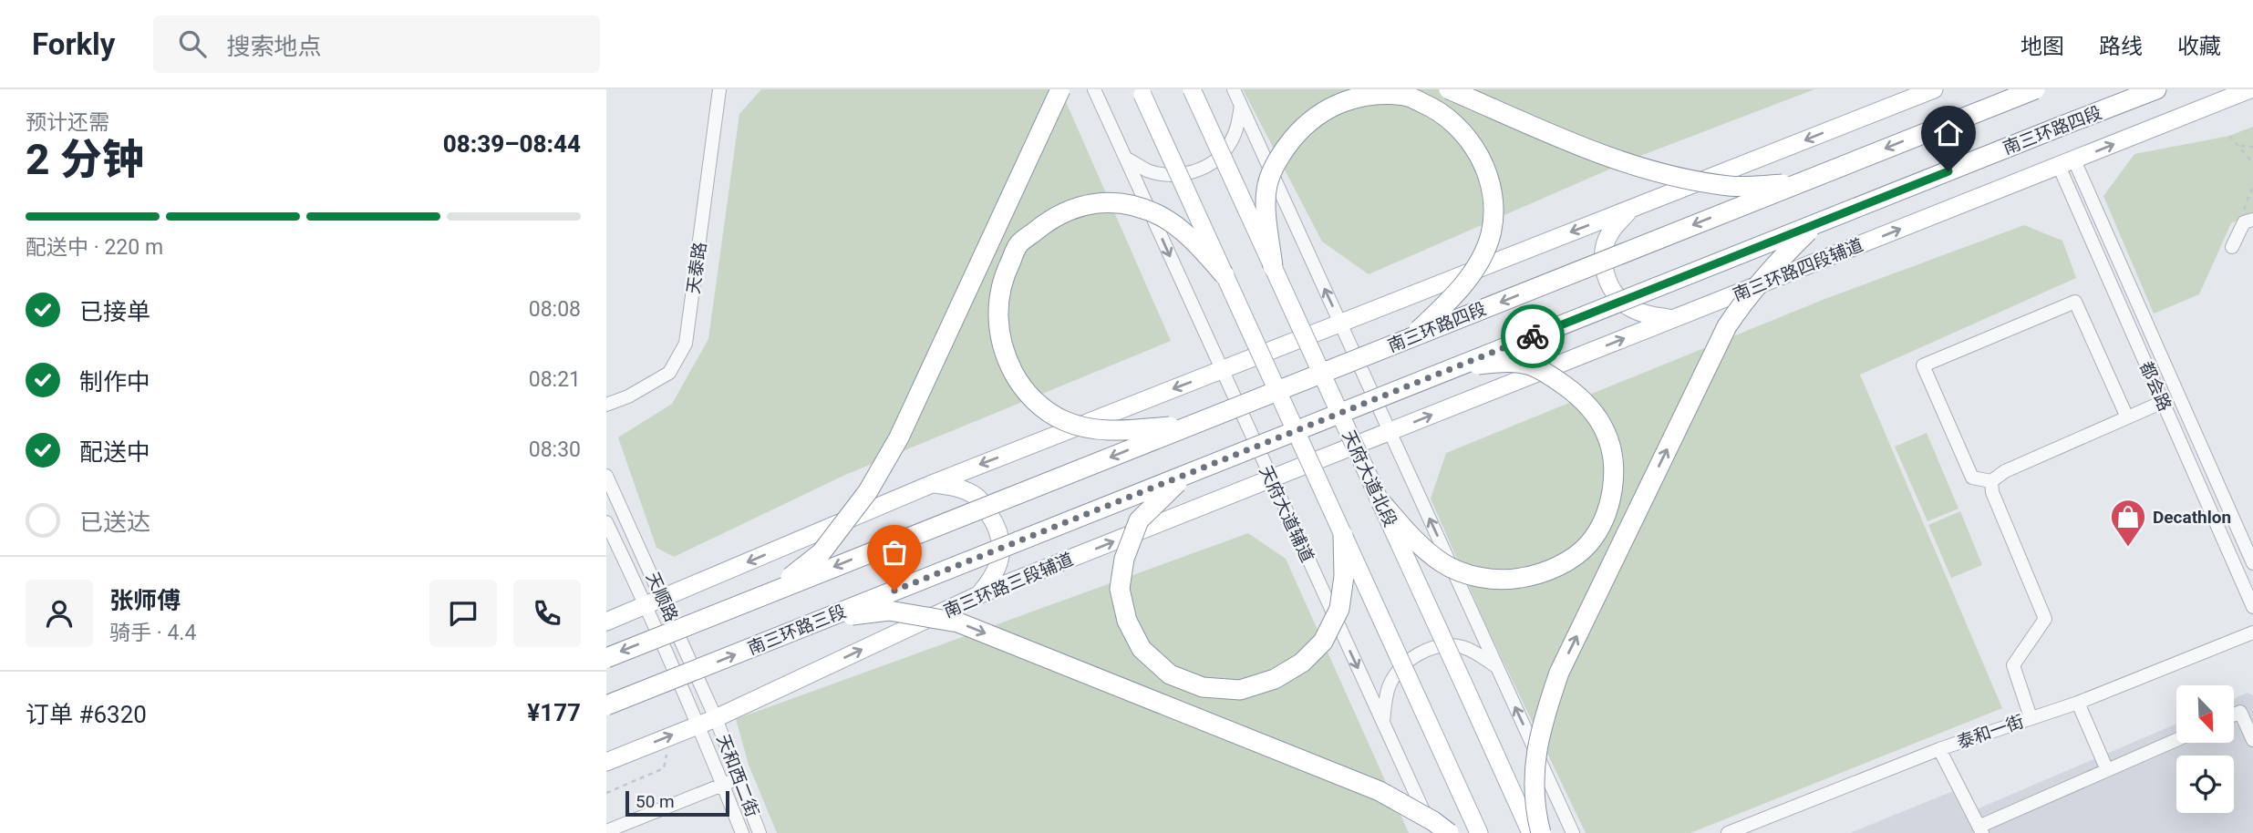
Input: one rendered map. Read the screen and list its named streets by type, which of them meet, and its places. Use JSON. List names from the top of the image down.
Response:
{
  "streets": {
    "highway": ["南三环路四段", "南三环路三段"],
    "main road": ["南三环路四段辅道", "天府大道北段", "南三环路三段辅道"],
    "street": [
      "天泰路",
      "都会路",
      "天府大道辅道",
      "天顺路",
      "泰和一街",
      "天和西二街"
    ]
  },
  "crossings": [
    ["南三环路四段", "南三环路三段"],
    ["南三环路四段辅道", "都会路"],
    ["南三环路四段辅道", "南三环路三段辅道"],
    ["天府大道辅道", "南三环路三段辅道"],
    ["南三环路三段辅道", "天顺路"],
    ["南三环路三段辅道", "天和西二街"],
    ["天顺路", "天和西二街"]
  ],
  "one_way": ["天府大道辅道"],
  "places": {
    "shop": ["Decathlon"]
  },
  "scale_bar": "50 m",
  "north": "bottom right",
  "page": {
    "header": "Forkly",
    "search": "搜索地点",
    "nav": ["地图", "路线", "收藏"],
    "heading": ["2 分钟", "预计还需", "08:39–08:44"],
    "panel": [
      "张师傅",
      "骑手 · 4.4",
      "订单 #6320",
      "¥177"
    ],
    "bar": "配送中 · 220 m",
    "list": [
      ["已接单", "08:08"],
      ["制作中", "08:21"],
      ["配送中", "08:30"],
      "已送达"
    ],
    "scale": "50 m"
  }
}
